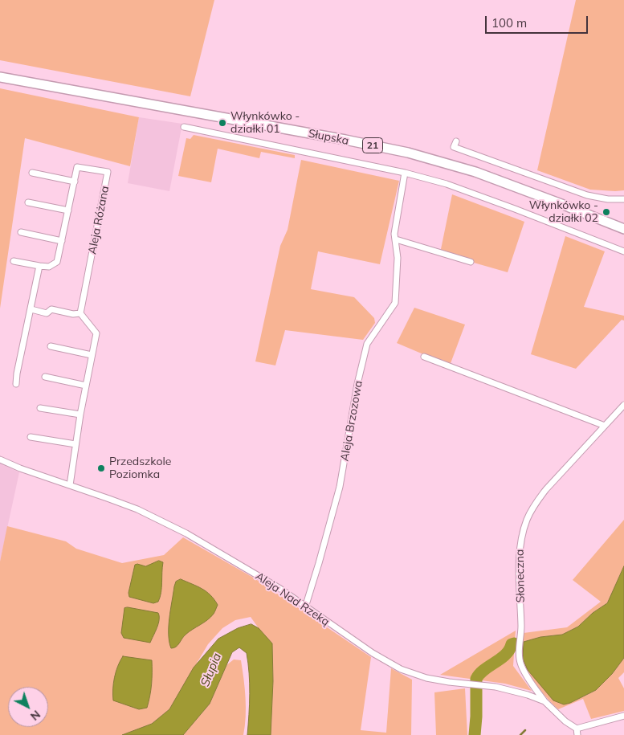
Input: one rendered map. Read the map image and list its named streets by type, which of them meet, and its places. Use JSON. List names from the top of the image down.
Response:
{
  "streets": {
    "main road": ["Słupska", "21"],
    "street": [
      "Aleja Różana",
      "Aleja Brzozowa",
      "Słoneczna",
      "Aleja Nad Rzeką"
    ]
  },
  "crossings": [
    ["Aleja Brzozowa", "Aleja Nad Rzeką"],
    ["Słoneczna", "Aleja Nad Rzeką"]
  ],
  "water": ["Słupia"],
  "places": ["Włynkówko - działki 01", "Włynkówko - działki 02", "Przedszkole Poziomka"],
  "scale_bar": "100 m",
  "north": "bottom right"
}
